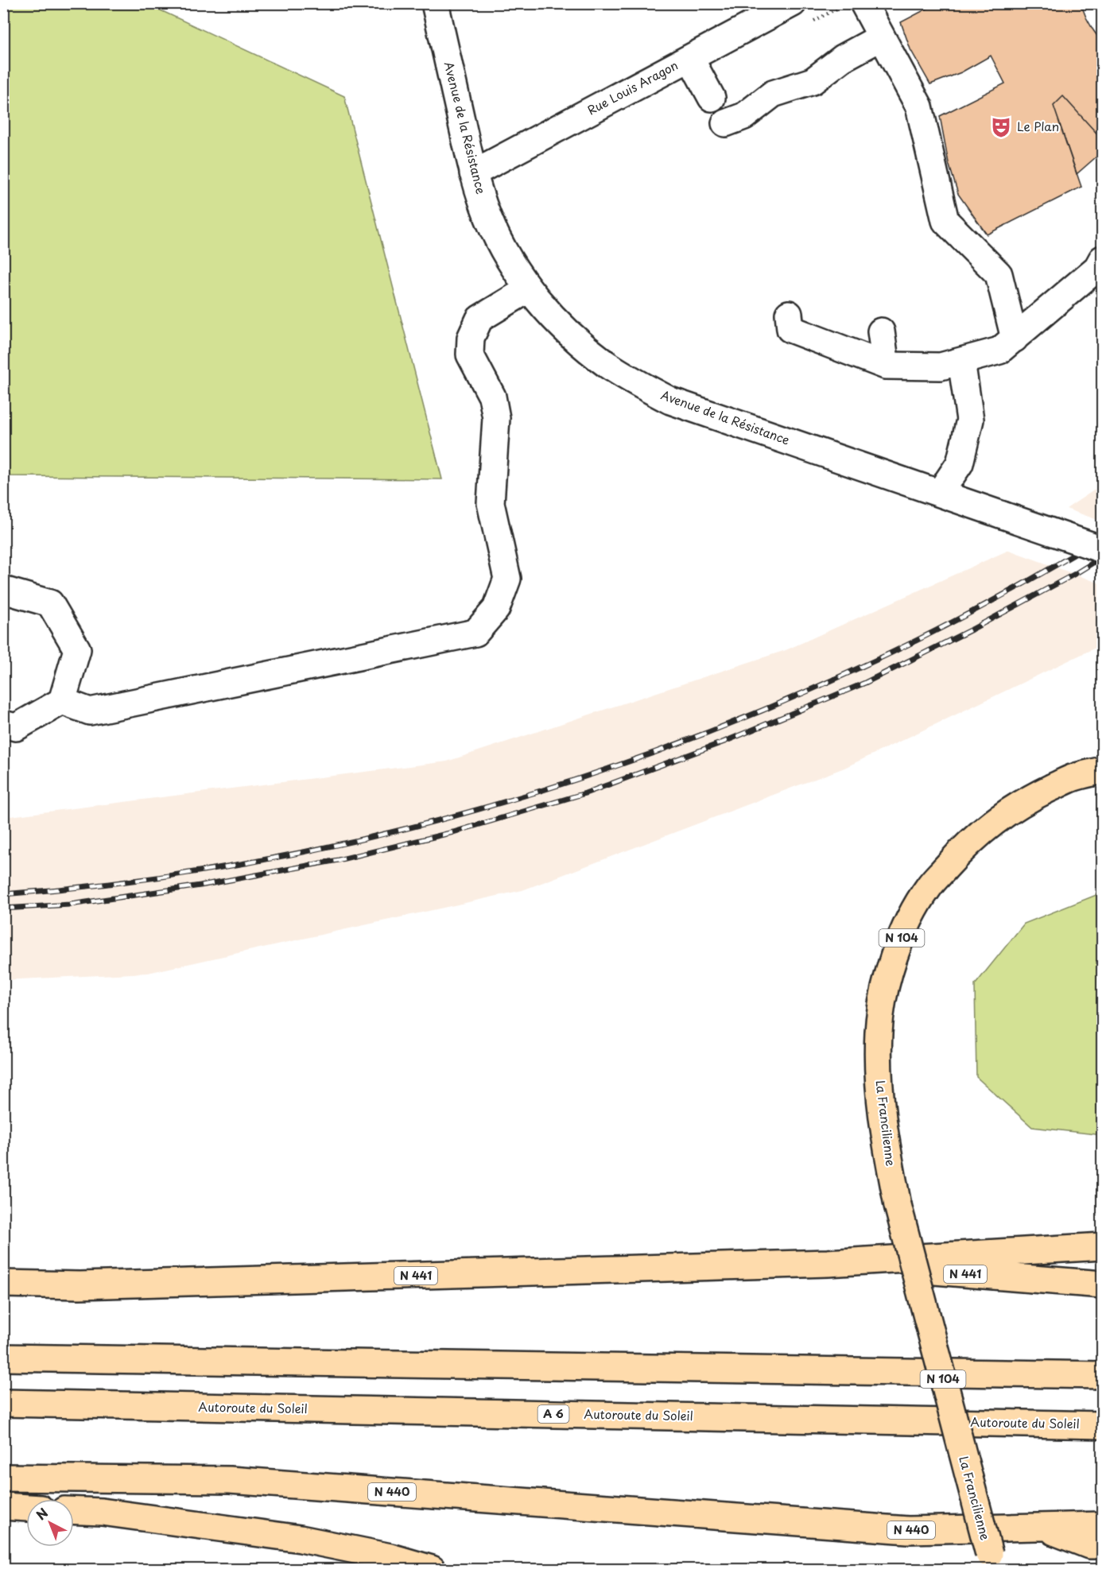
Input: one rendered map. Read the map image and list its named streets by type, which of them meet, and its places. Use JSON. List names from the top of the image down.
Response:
{
  "streets": {
    "highway": [
      "N 104",
      "La Francilienne",
      "N 441",
      "Autoroute du Soleil",
      "A 6",
      "N 440"
    ],
    "street": ["Rue Louis Aragon", "Avenue de la Résistance"]
  },
  "crossings": [
    ["Rue Louis Aragon", "Avenue de la Résistance"]
  ],
  "places": {
    "theatre": ["Le Plan"]
  },
  "north": "top left"
}
